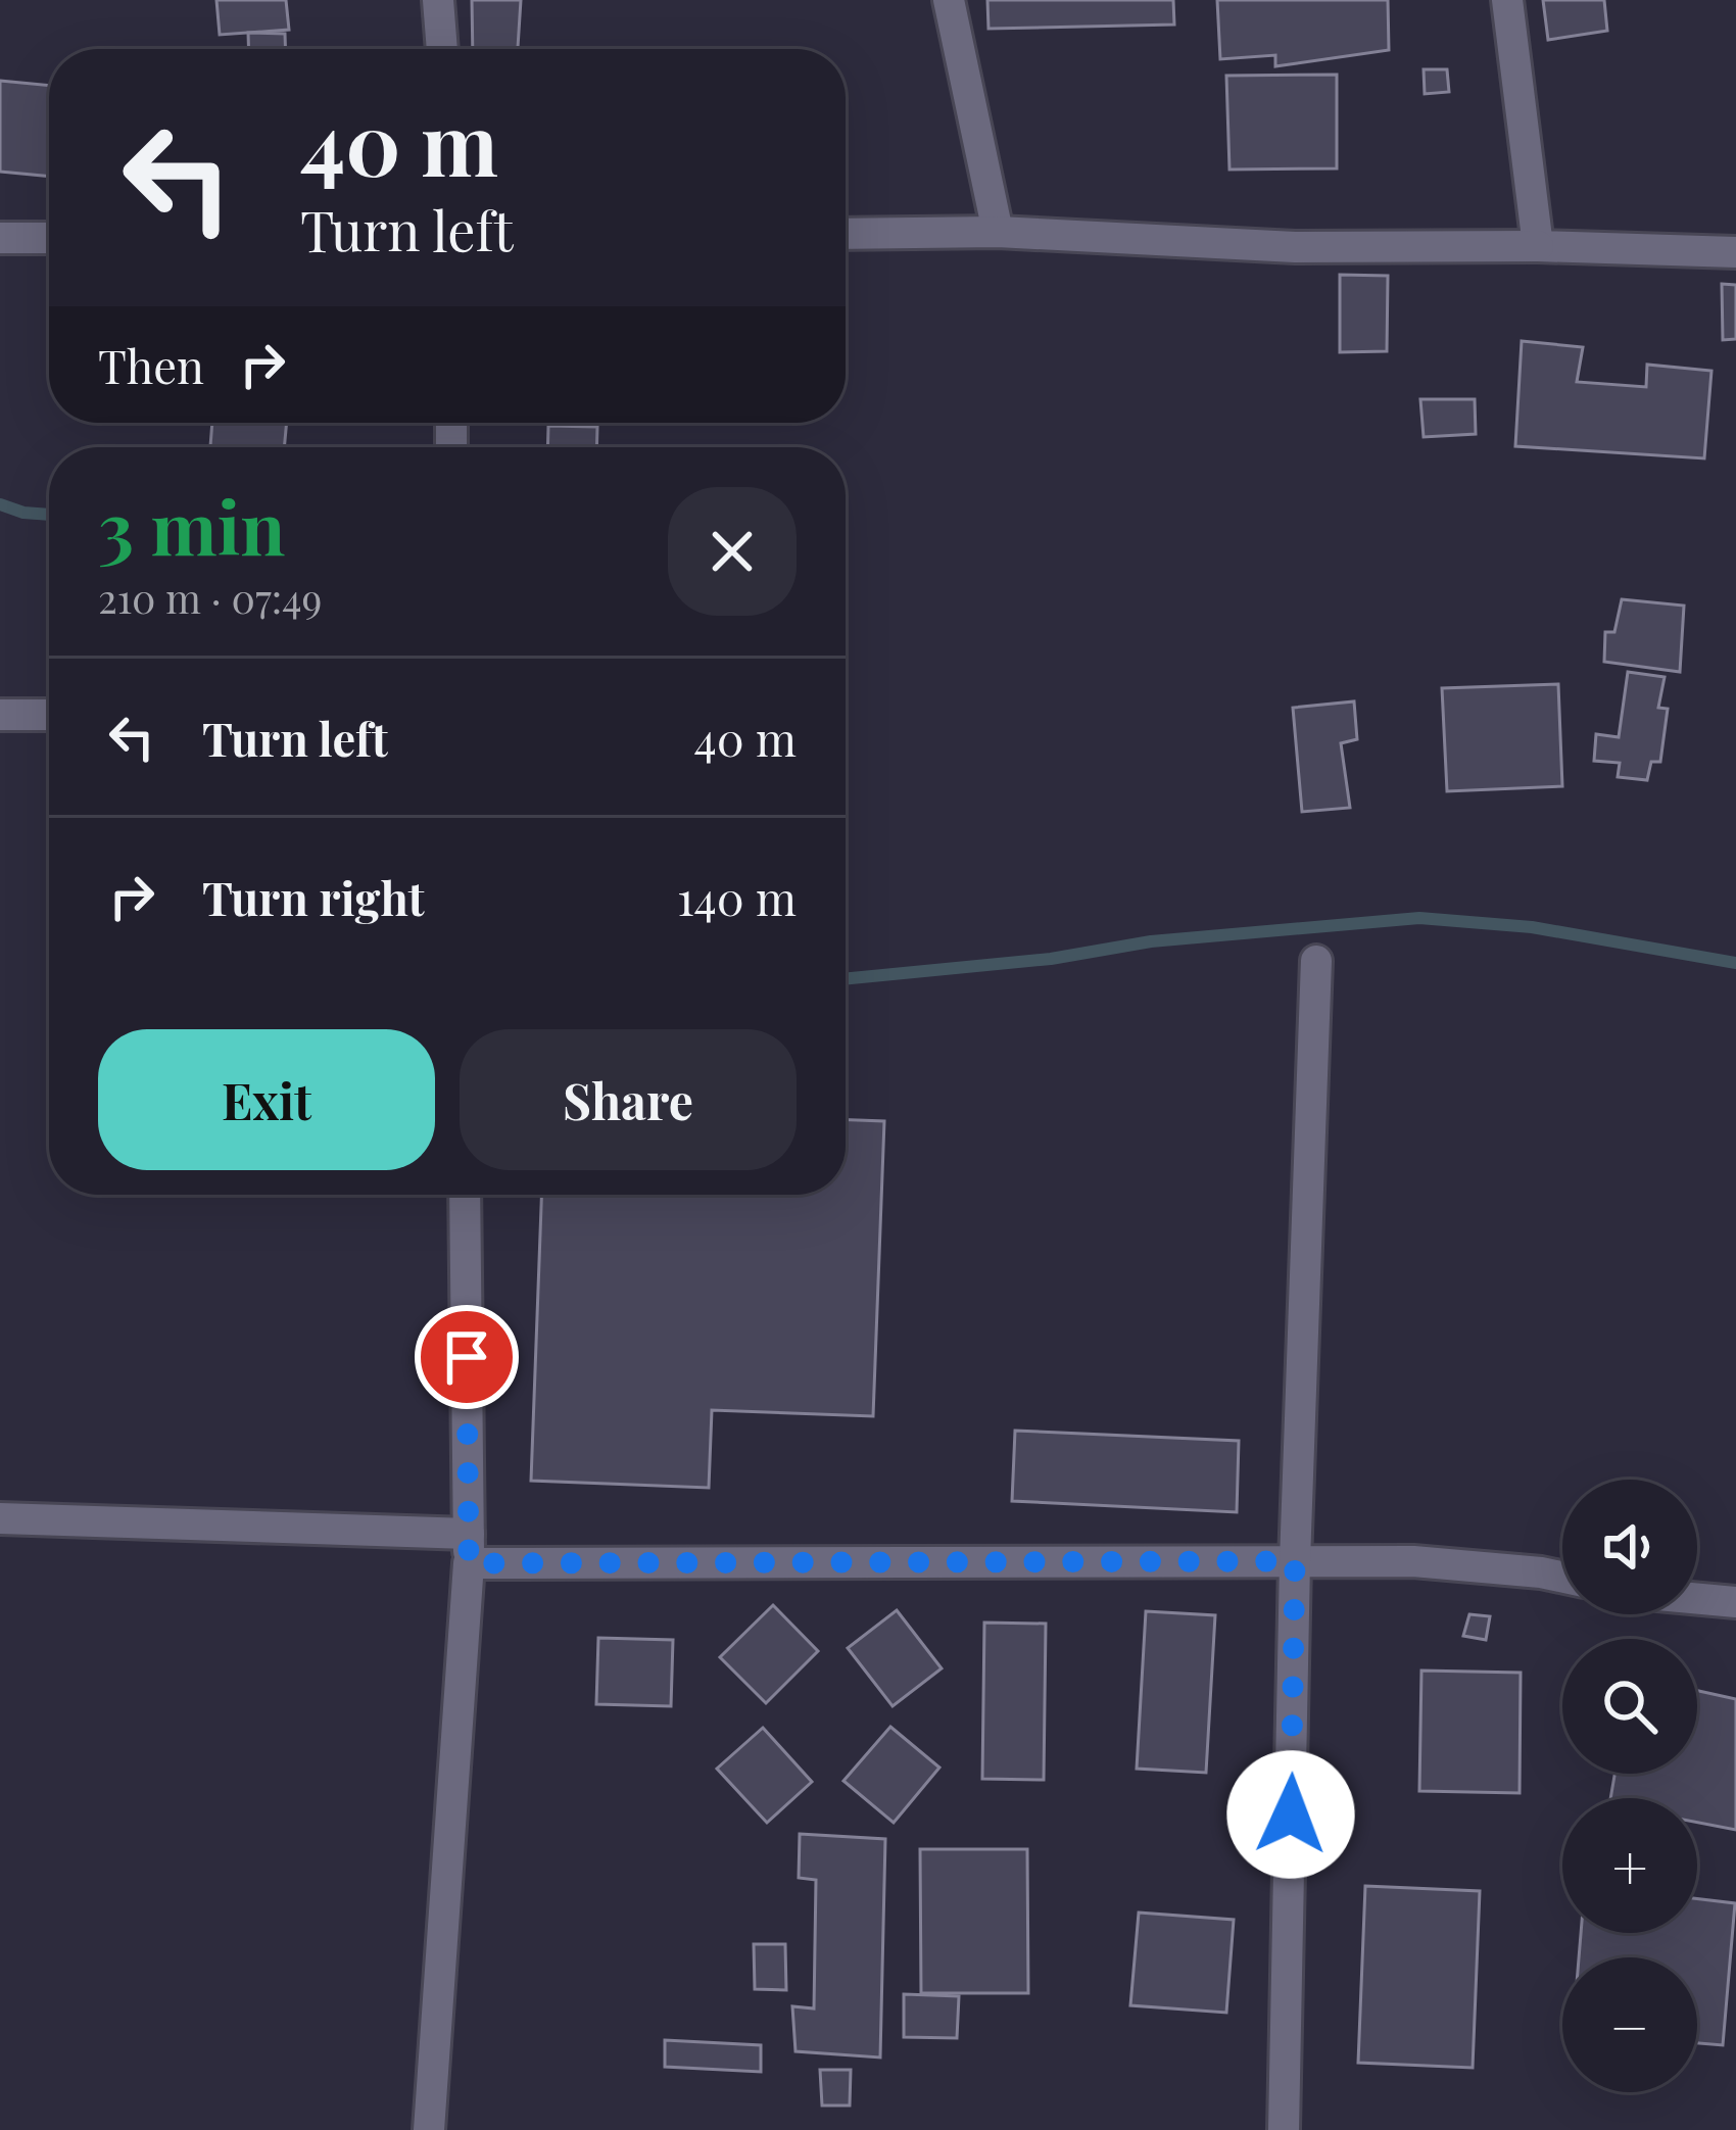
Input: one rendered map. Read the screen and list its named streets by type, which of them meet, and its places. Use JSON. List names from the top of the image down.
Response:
{
  "page": {
    "turn": ["40 m", "Turn left"],
    "then": "Then",
    "heading": ["3 min", "210 m · 07:49"],
    "list": [
      {
        "name": "Turn left",
        "value": "40 m"
      },
      {
        "name": "Turn right",
        "value": "140 m"
      }
    ],
    "buttons": ["Exit", "Share"],
    "map_buttons": ["+", "−"]
  }
}
